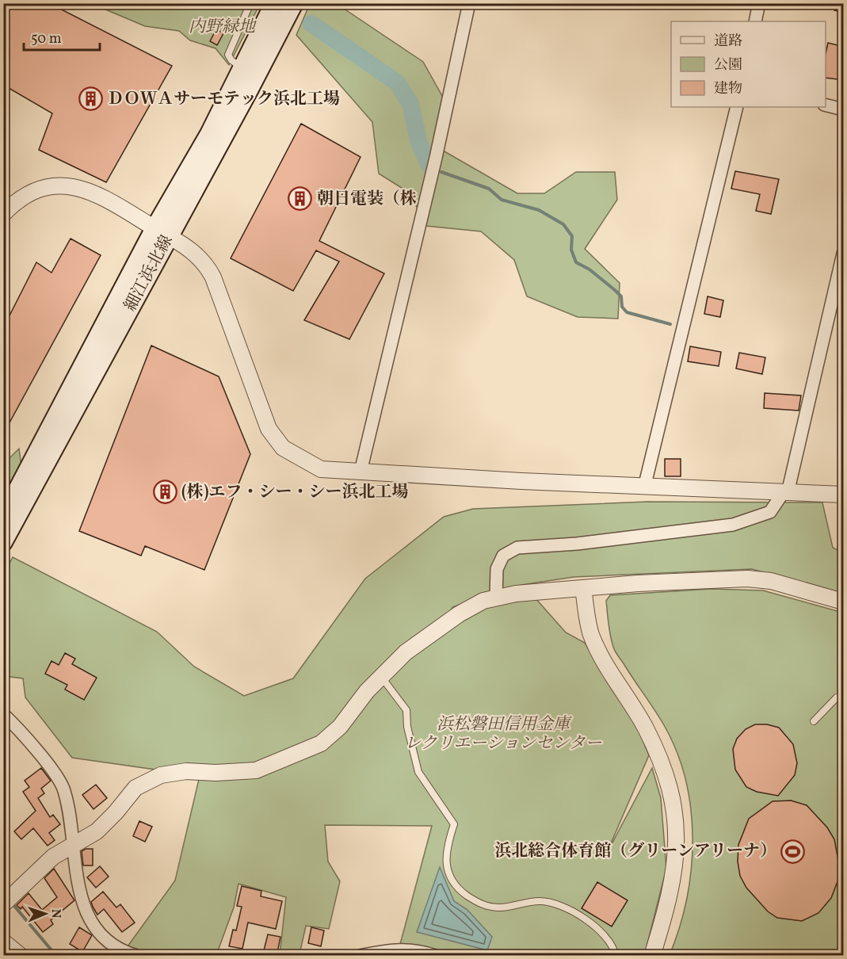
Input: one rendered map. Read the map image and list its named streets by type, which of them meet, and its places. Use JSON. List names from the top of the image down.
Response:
{
  "streets": {
    "main road": ["細江浜北線"]
  },
  "parks": ["内野緑地", "浜松磐田信用金庫 レクリエーションセンター"],
  "places": {
    "building": ["ＤＯＷＡサーモテック浜北工場", "朝日電装（株", "(株)エフ・シー・シー浜北工場"],
    "sports": ["浜北総合体育館（グリーンアリーナ）"]
  },
  "legend": ["道路", "公園", "建物"],
  "scale_bar": "50 m",
  "north": "right"
}
